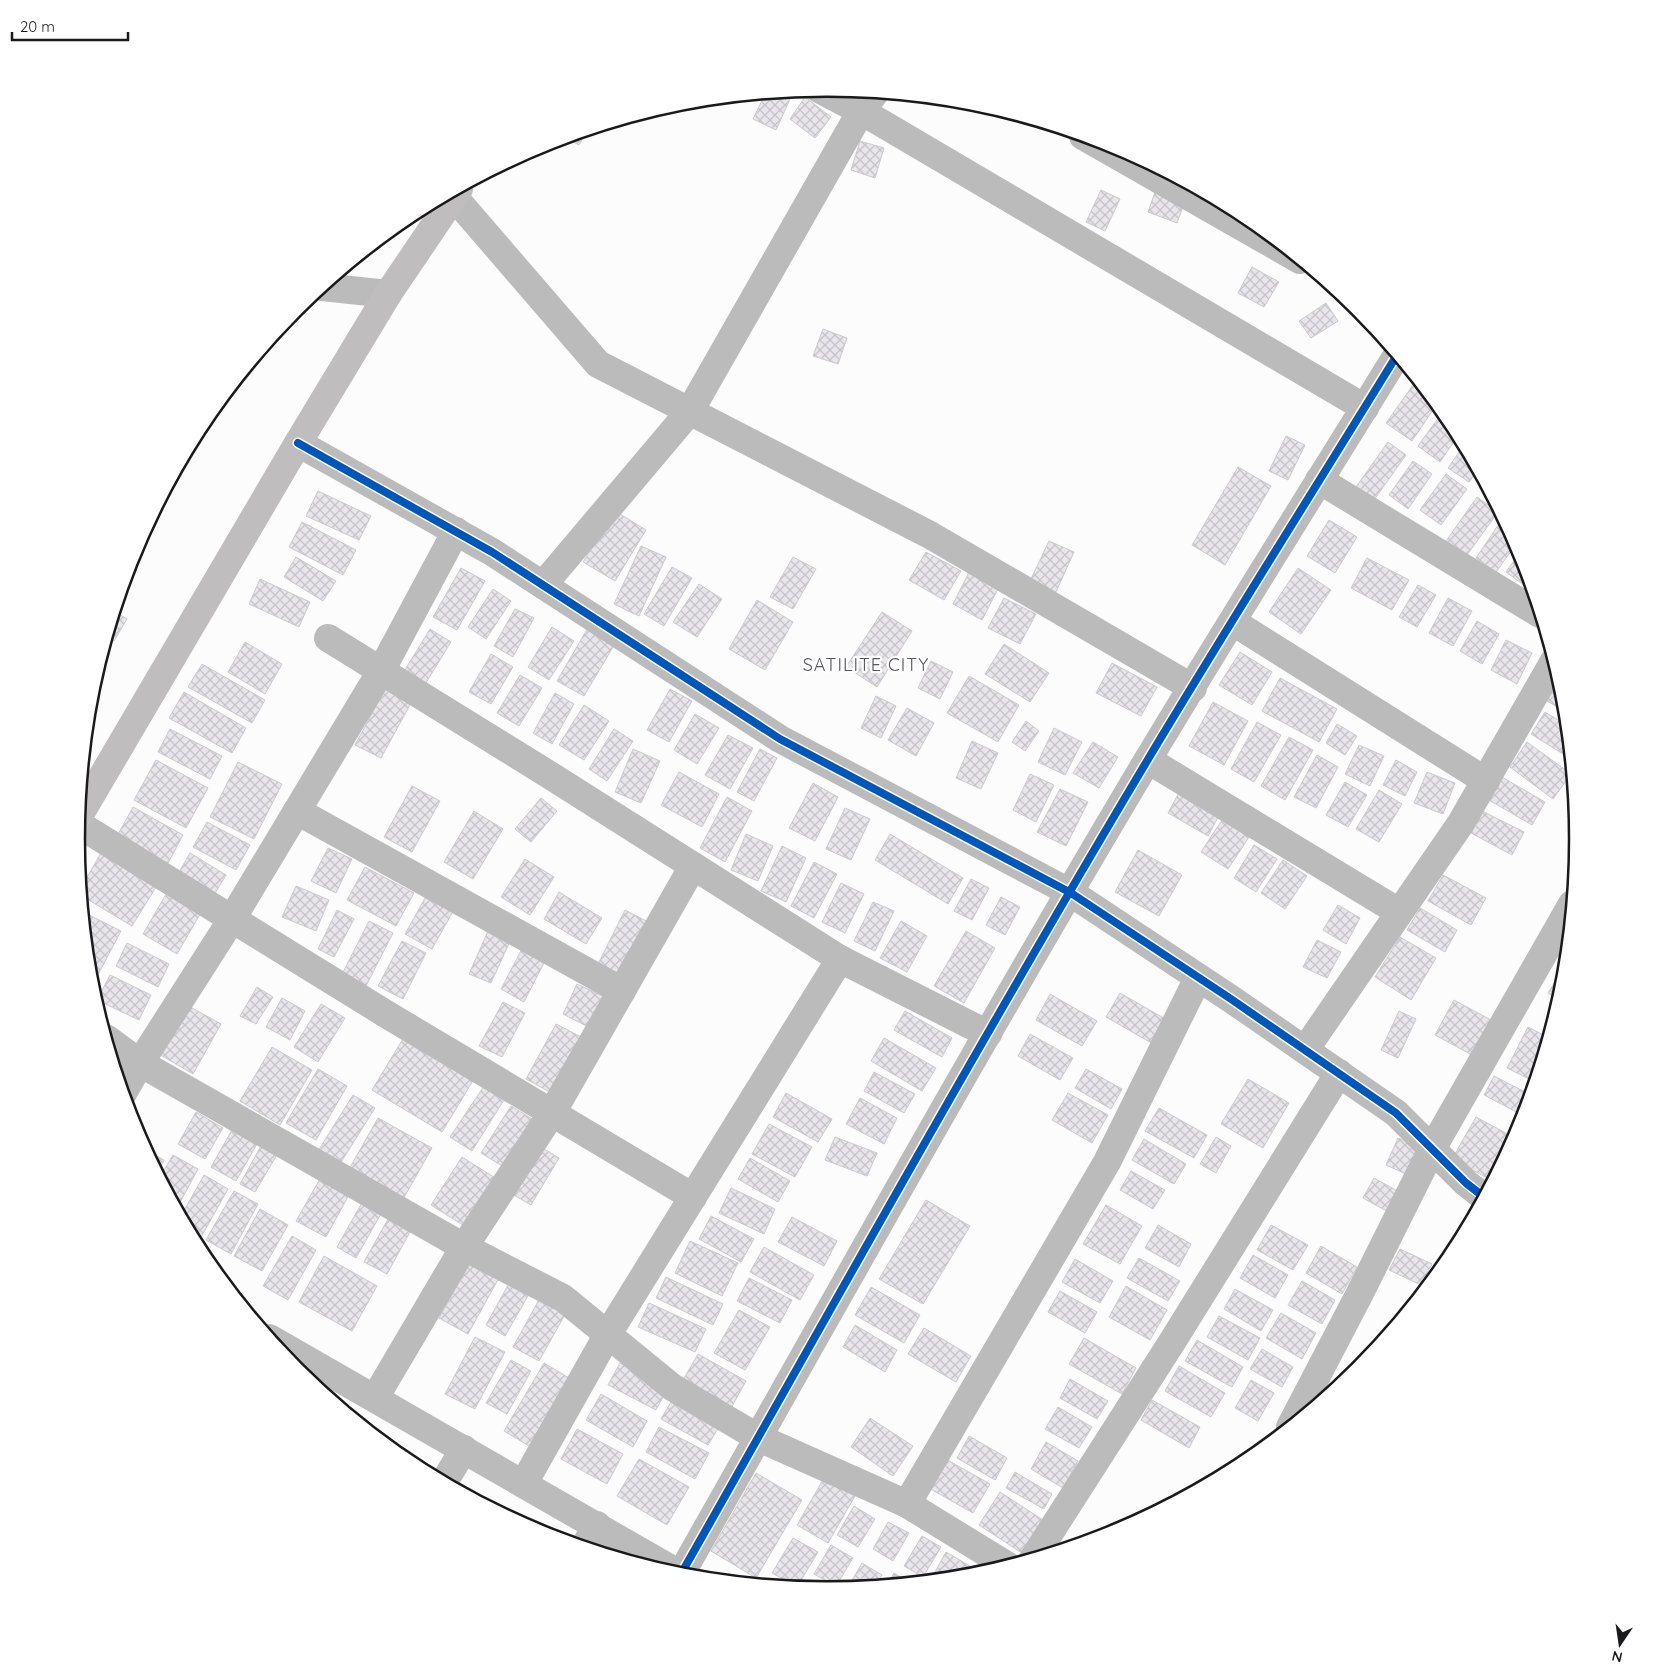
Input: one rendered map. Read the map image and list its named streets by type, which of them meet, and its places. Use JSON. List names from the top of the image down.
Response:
{
  "districts": ["SATILITE CITY"],
  "scale_bar": "20 m",
  "north": "bottom"
}
